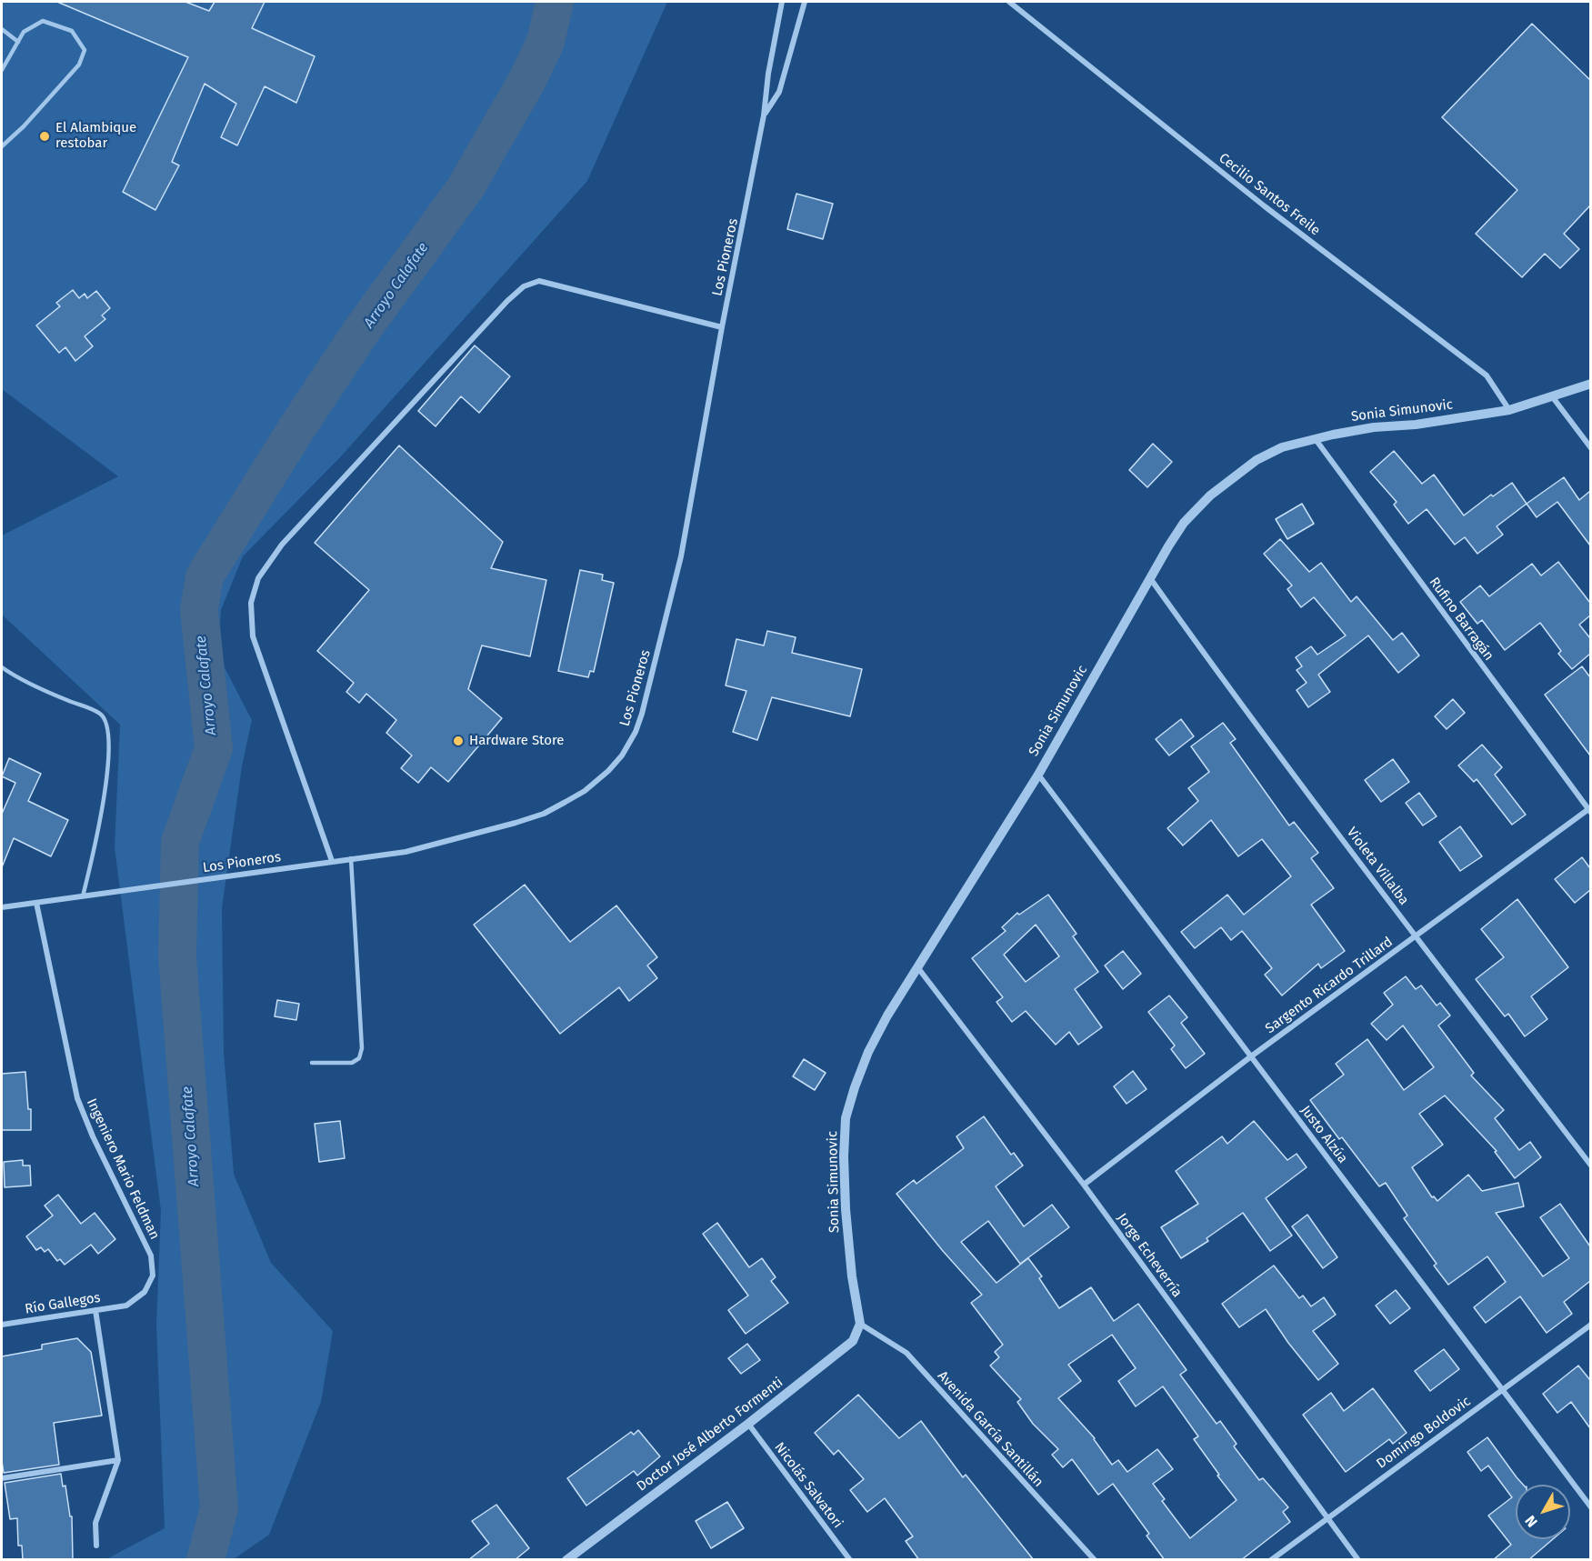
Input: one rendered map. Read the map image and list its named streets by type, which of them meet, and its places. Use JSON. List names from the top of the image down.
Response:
{
  "streets": {
    "street": [
      "Cecilio Santos Freile",
      "Los Pioneros",
      "Sonia Simunovic",
      "Rufino Barragán",
      "Violeta Villalba",
      "Sargento Ricardo Trillard",
      "Justo Alzúa",
      "Ingeniero Mario Feldman",
      "Jorge Echeverría",
      "Río Gallegos",
      "Avenida García Santillán",
      "Domingo Boldovic",
      "Doctor José Alberto Formenti",
      "Nicolás Salvatori"
    ]
  },
  "crossings": [
    ["Cecilio Santos Freile", "Sonia Simunovic"],
    ["Los Pioneros", "Ingeniero Mario Feldman"],
    ["Sonia Simunovic", "Rufino Barragán"],
    ["Sonia Simunovic", "Violeta Villalba"],
    ["Sonia Simunovic", "Justo Alzúa"],
    ["Sonia Simunovic", "Jorge Echeverría"],
    ["Sonia Simunovic", "Avenida García Santillán"],
    ["Sonia Simunovic", "Doctor José Alberto Formenti"],
    ["Rufino Barragán", "Sargento Ricardo Trillard"],
    ["Violeta Villalba", "Sargento Ricardo Trillard"],
    ["Sargento Ricardo Trillard", "Justo Alzúa"],
    ["Sargento Ricardo Trillard", "Jorge Echeverría"],
    ["Justo Alzúa", "Domingo Boldovic"],
    ["Ingeniero Mario Feldman", "Río Gallegos"],
    ["Jorge Echeverría", "Domingo Boldovic"],
    ["Avenida García Santillán", "Doctor José Alberto Formenti"],
    ["Doctor José Alberto Formenti", "Nicolás Salvatori"]
  ],
  "water": ["Arroyo Calafate"],
  "places": ["El Alambique restobar", "Hardware Store"],
  "north": "bottom left"
}
